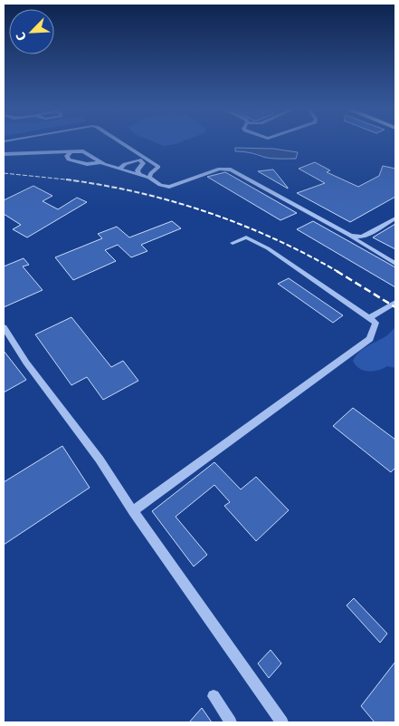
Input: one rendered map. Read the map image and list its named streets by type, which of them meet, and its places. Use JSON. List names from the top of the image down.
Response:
{
  "north": "bottom left"
}
